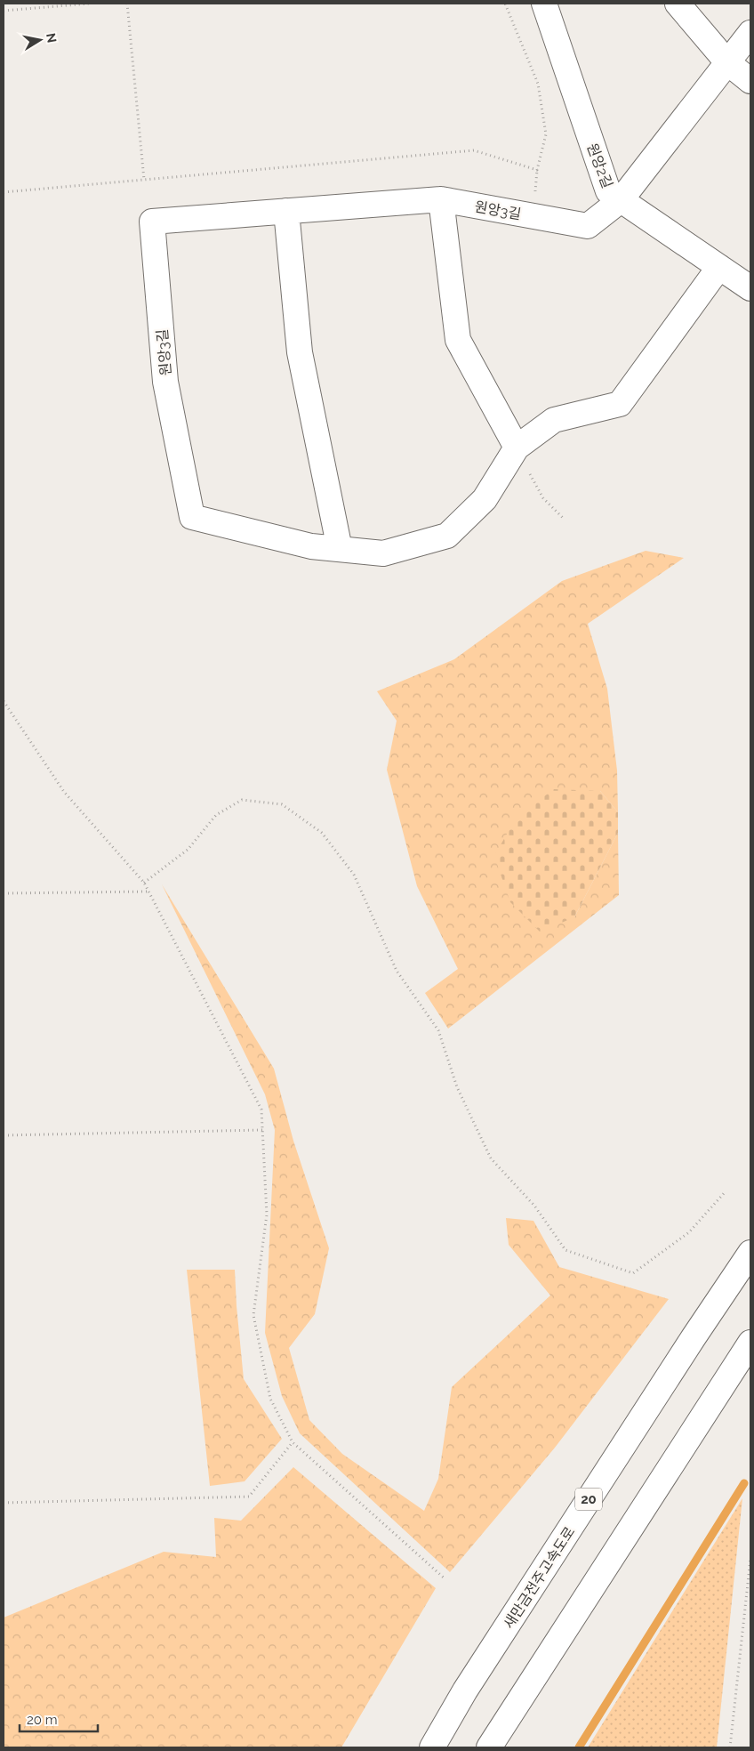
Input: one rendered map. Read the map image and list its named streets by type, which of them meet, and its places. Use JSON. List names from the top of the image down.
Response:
{
  "streets": {
    "main road": [
      "원앙2길",
      "원앙3길",
      "20",
      "새만금전주고속도로"
    ]
  },
  "crossings": [
    ["원앙2길", "원앙3길"]
  ],
  "scale_bar": "20 m",
  "north": "right"
}
